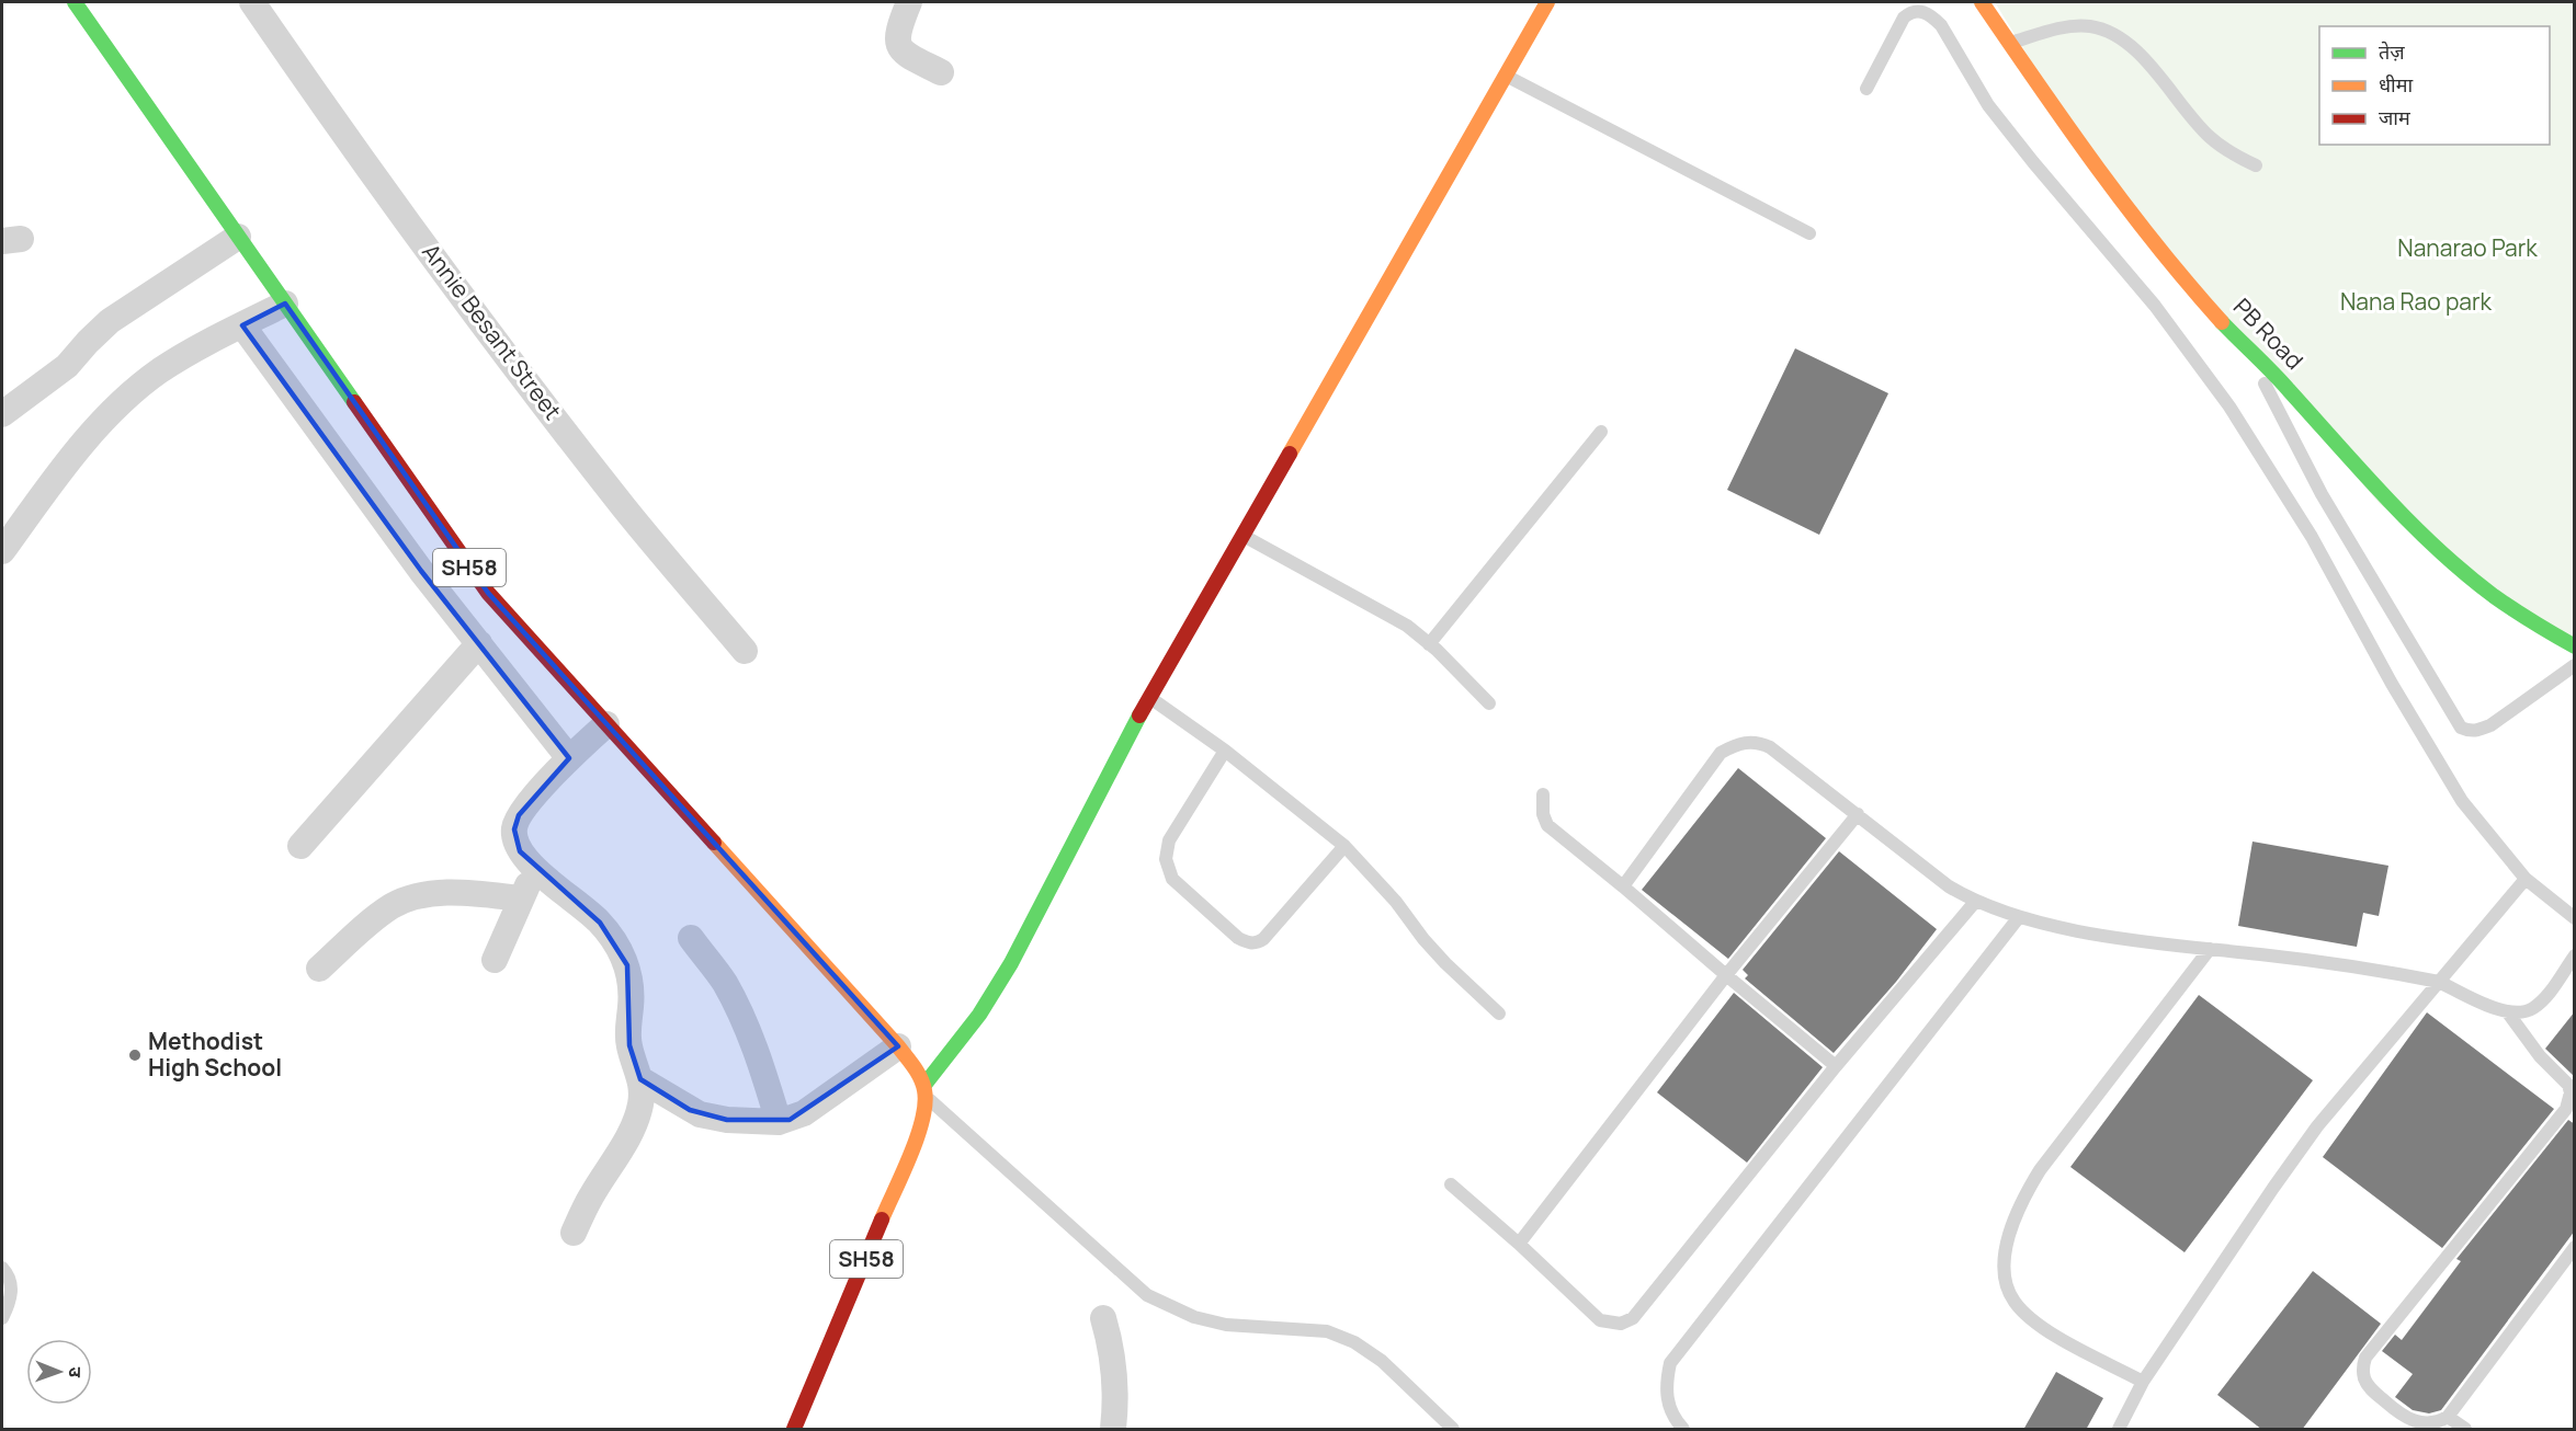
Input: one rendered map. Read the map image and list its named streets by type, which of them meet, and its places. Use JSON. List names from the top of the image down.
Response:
{
  "streets": {
    "street": ["Annie Besant Street", "PB Road", "SH58"]
  },
  "parks": ["Nanarao Park", "Nana Rao park"],
  "places": ["Methodist High School"],
  "legend": ["तेज़", "धीमा", "जाम"],
  "north": "right"
}
